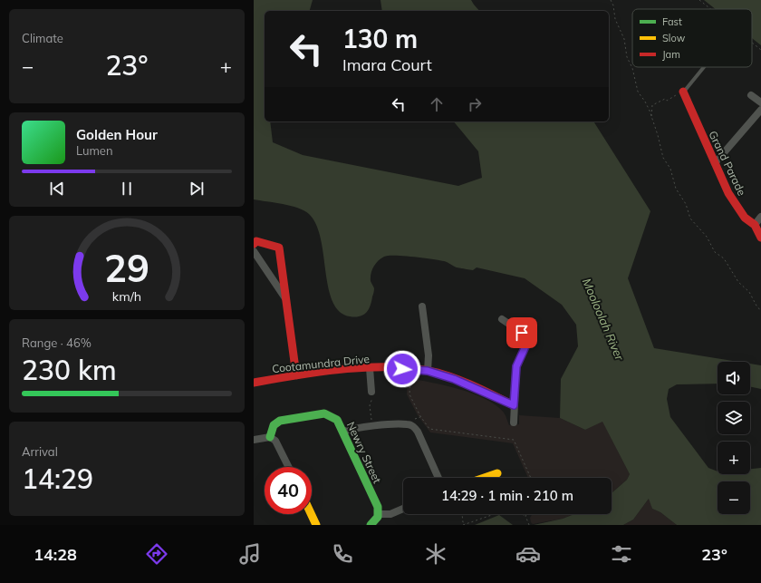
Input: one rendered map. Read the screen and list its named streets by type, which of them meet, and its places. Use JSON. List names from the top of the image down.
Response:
{
  "streets": {
    "street": ["Grand Parade", "Cootamundra Drive", "Newry Street"]
  },
  "water": ["Mooloolah River"],
  "legend": ["Fast", "Slow", "Jam"],
  "page": {
    "tile": [
      "Climate",
      ["Range · 46%", "230 km"],
      ["Arrival", "14:29"]
    ],
    "turn": ["130 m", "Imara Court"],
    "heat": ["−", "23°", "+"],
    "song": ["Golden Hour", "Lumen"],
    "map_buttons": ["+", "−"],
    "limit": "40",
    "trip": "14:29 · 1 min · 210 m",
    "tabs": ["14:28", "23°"],
    "gauge": ["29", "km/h"]
  }
}
